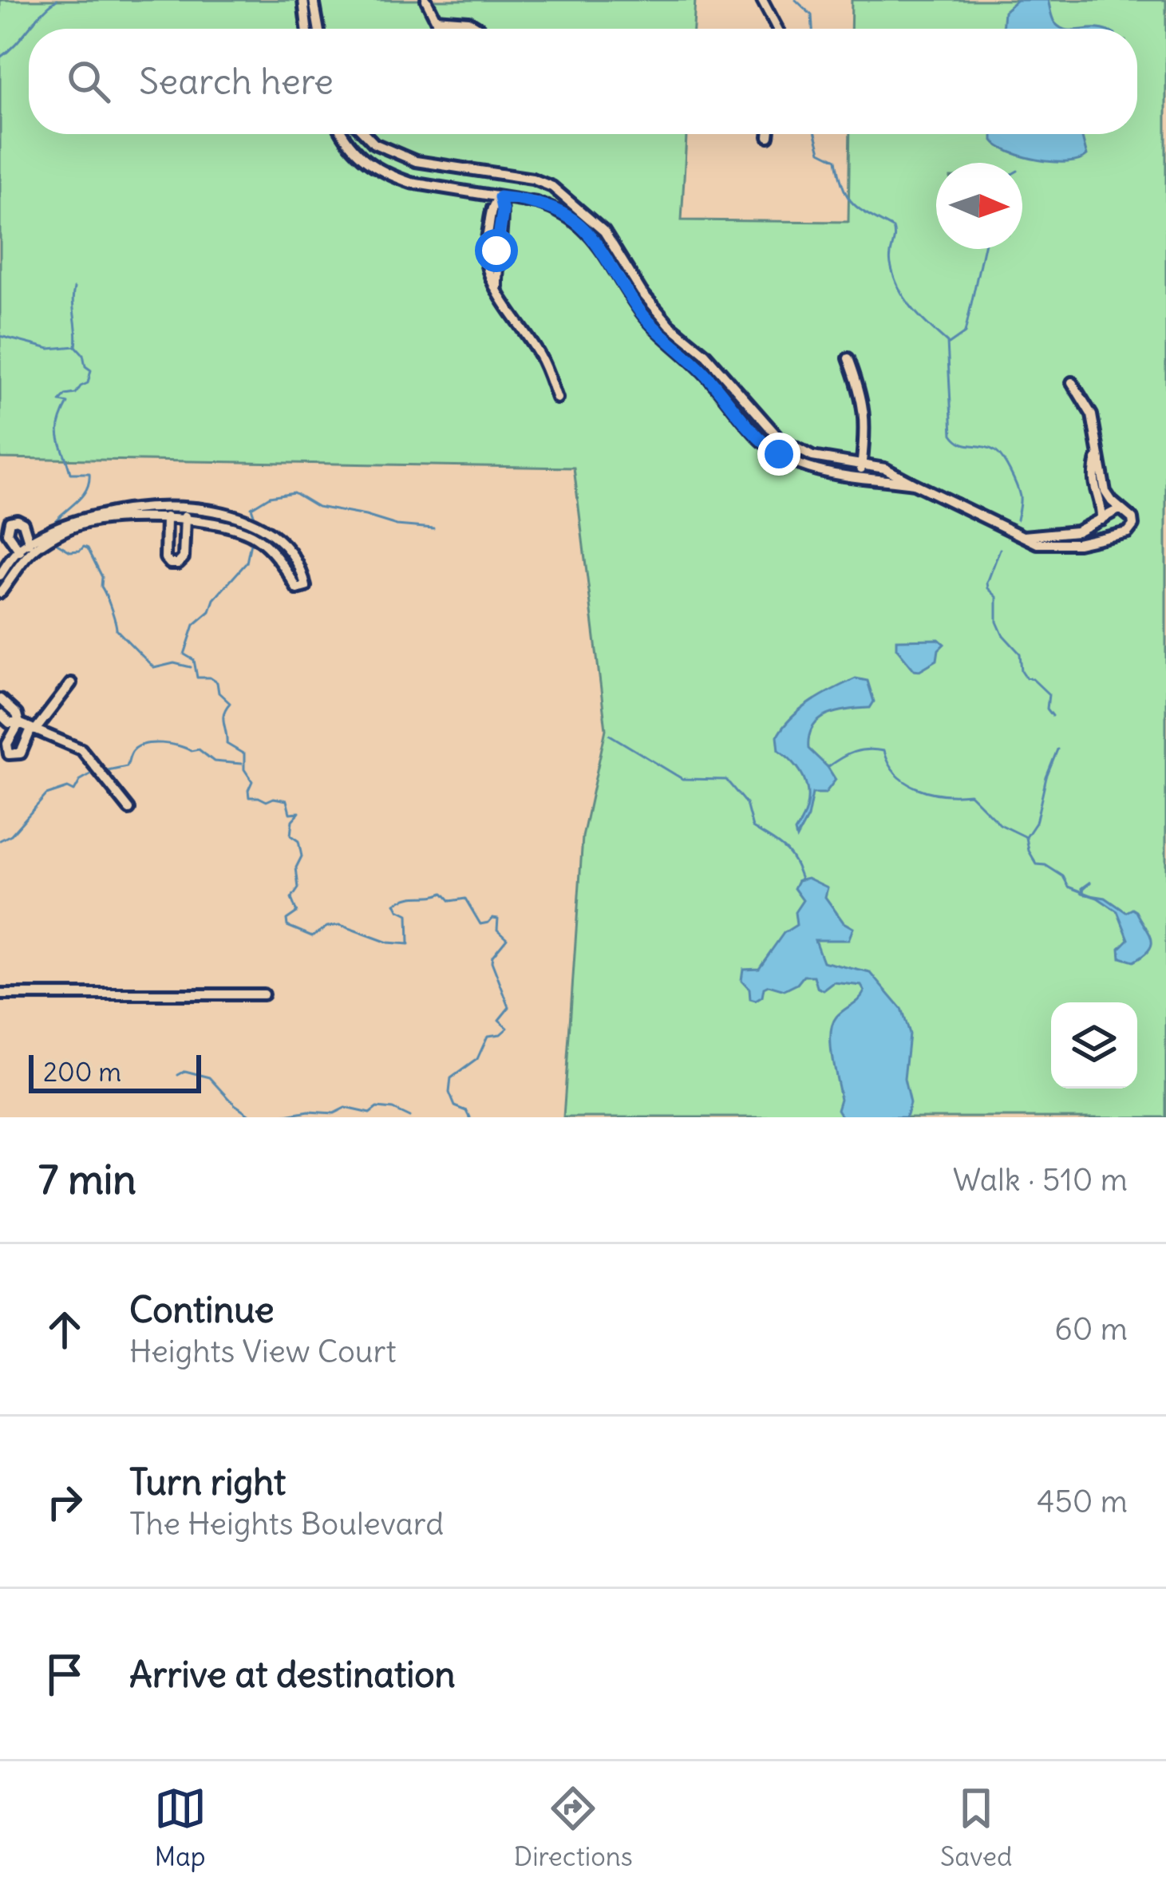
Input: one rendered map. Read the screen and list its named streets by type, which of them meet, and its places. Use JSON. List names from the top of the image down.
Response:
{
  "scale_bar": "200 m",
  "north": "right",
  "page": {
    "search": "Search here",
    "scale": "200 m",
    "heading": ["7 min", "Walk · 510 m"],
    "list": [
      ["Continue", "Heights View Court", "60 m"],
      ["Turn right", "The Heights Boulevard", "450 m"],
      "Arrive at destination"
    ],
    "nav": ["Map", "Directions", "Saved"]
  }
}
